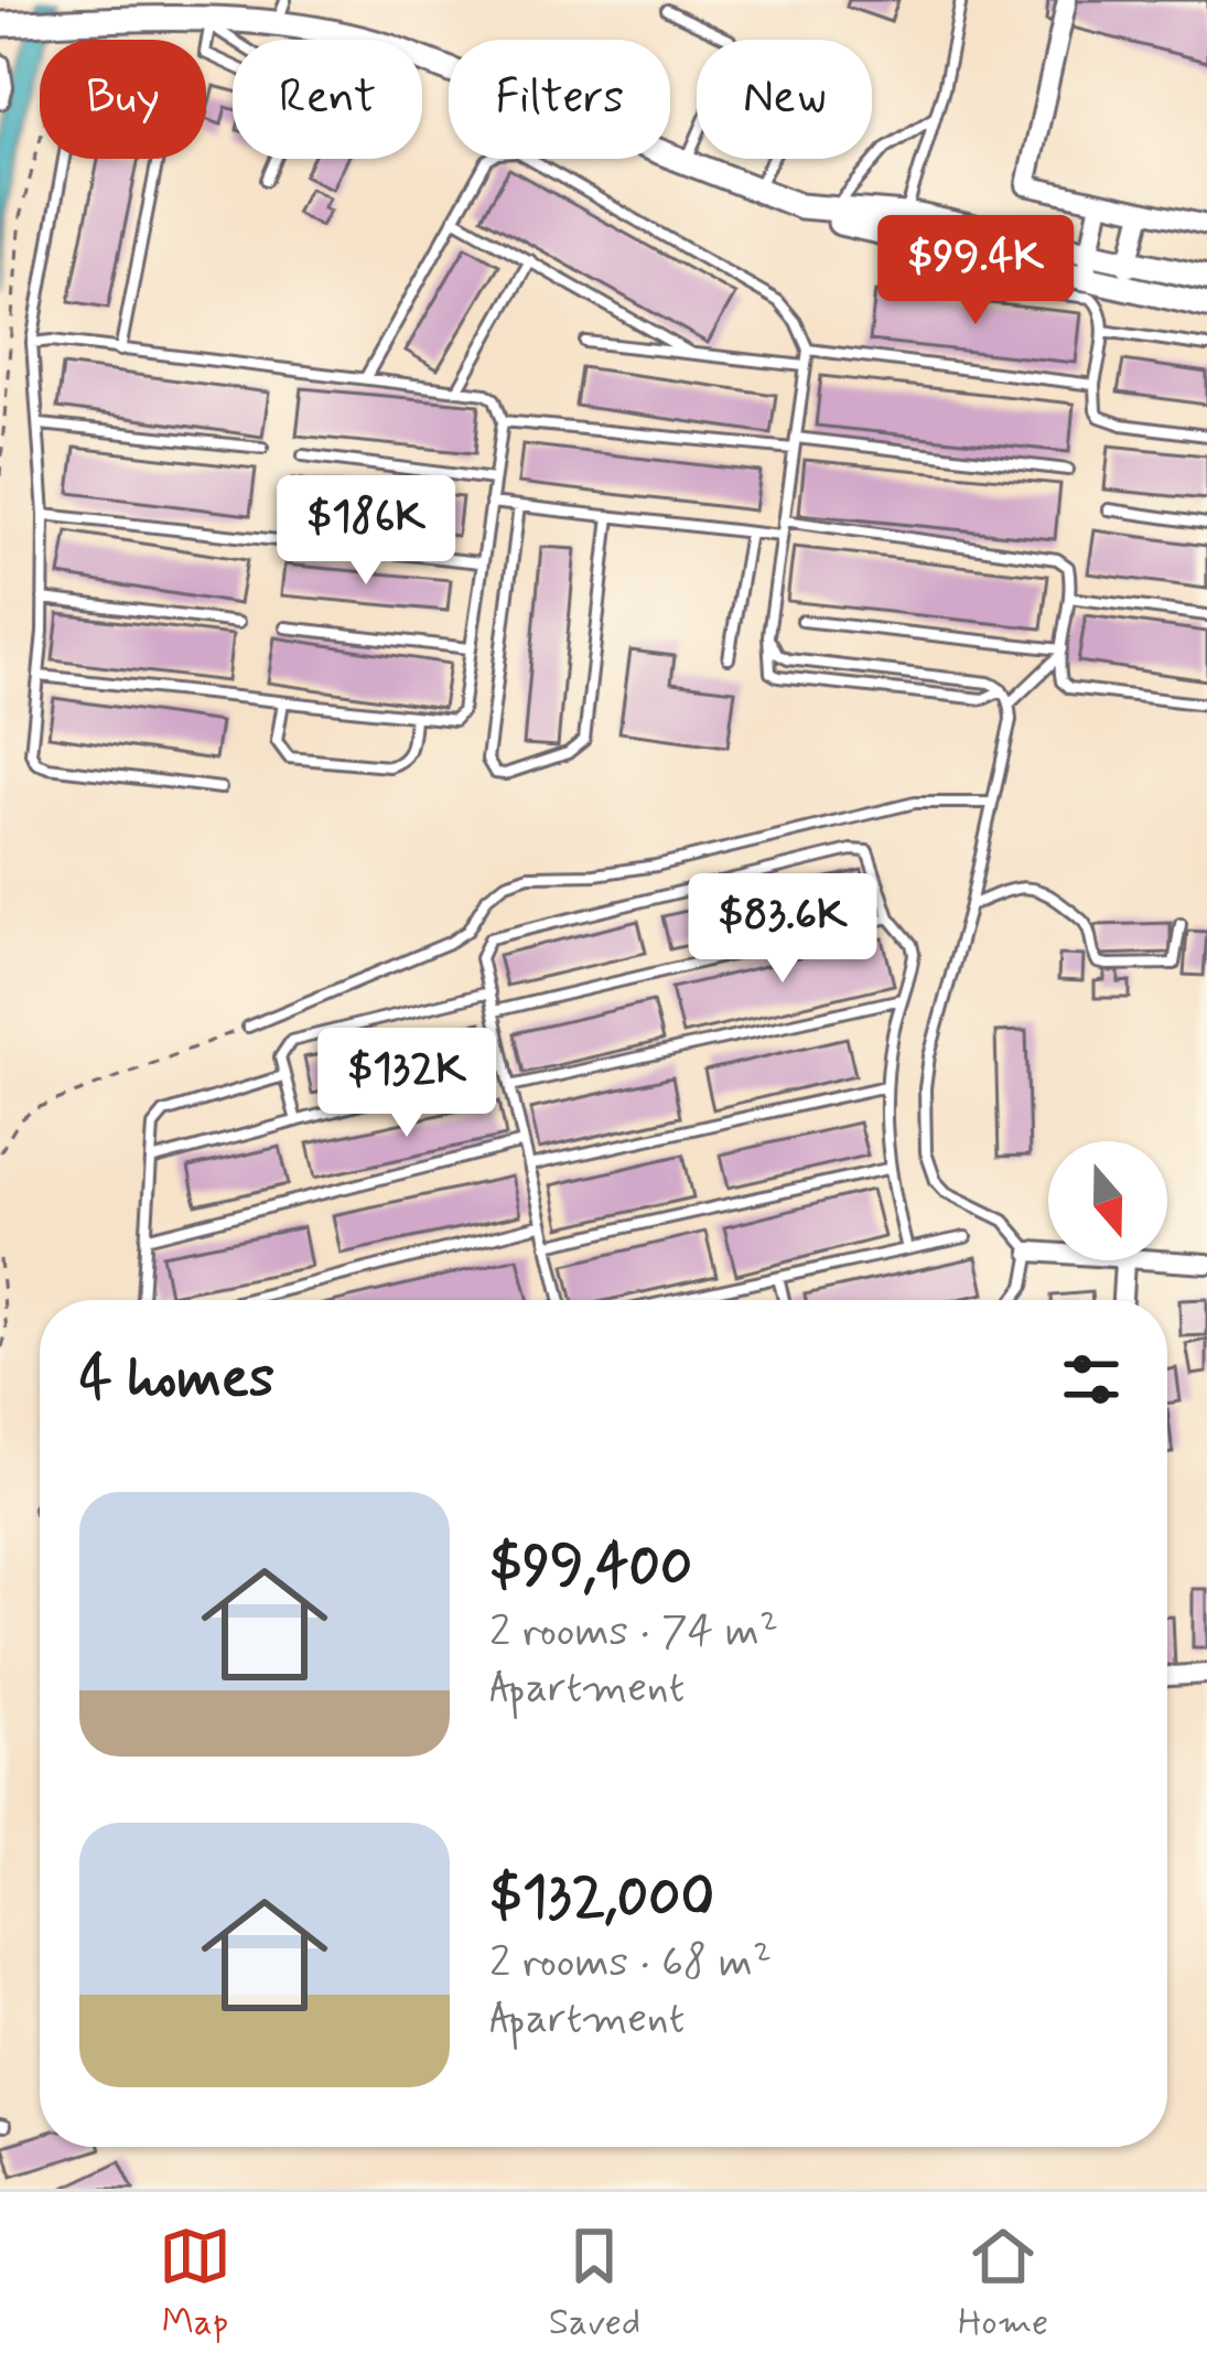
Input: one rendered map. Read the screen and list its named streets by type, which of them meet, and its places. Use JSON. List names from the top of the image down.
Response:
{
  "north": "bottom",
  "page": {
    "chip": [
      "Buy",
      "Rent",
      "Filters",
      "New"
    ],
    "price": [
      "$99.4K",
      "$186K",
      "$83.6K",
      "$132K"
    ],
    "heading": "4 homes",
    "list": [
      {
        "name": "$99,400",
        "note": "2 rooms · 74 m² · Apartment"
      },
      {
        "name": "$132,000",
        "note": "2 rooms · 68 m² · Apartment"
      }
    ],
    "tabs": ["Map", "Saved", "Home"]
  }
}
